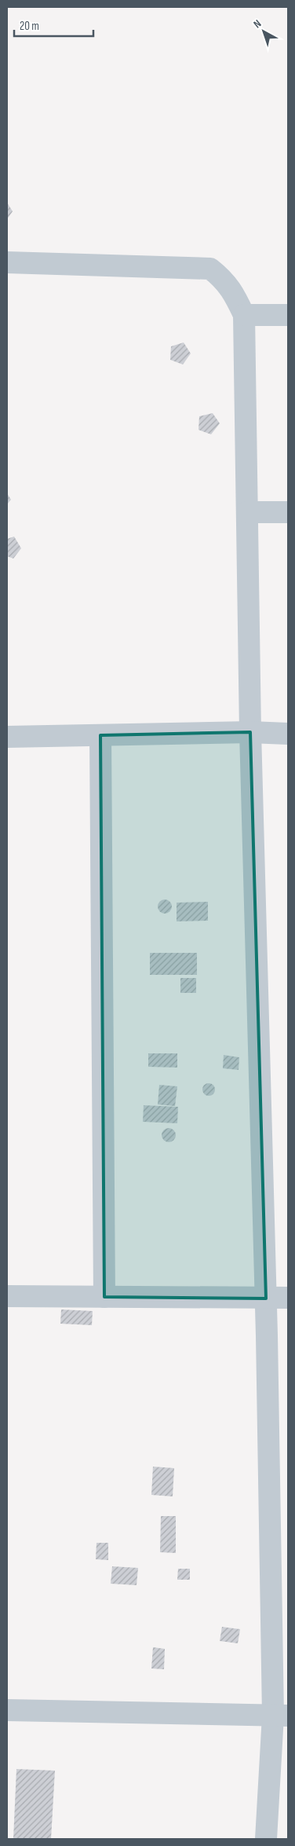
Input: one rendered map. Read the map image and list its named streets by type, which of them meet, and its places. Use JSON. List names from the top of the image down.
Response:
{
  "scale_bar": "20 m",
  "north": "top left"
}
